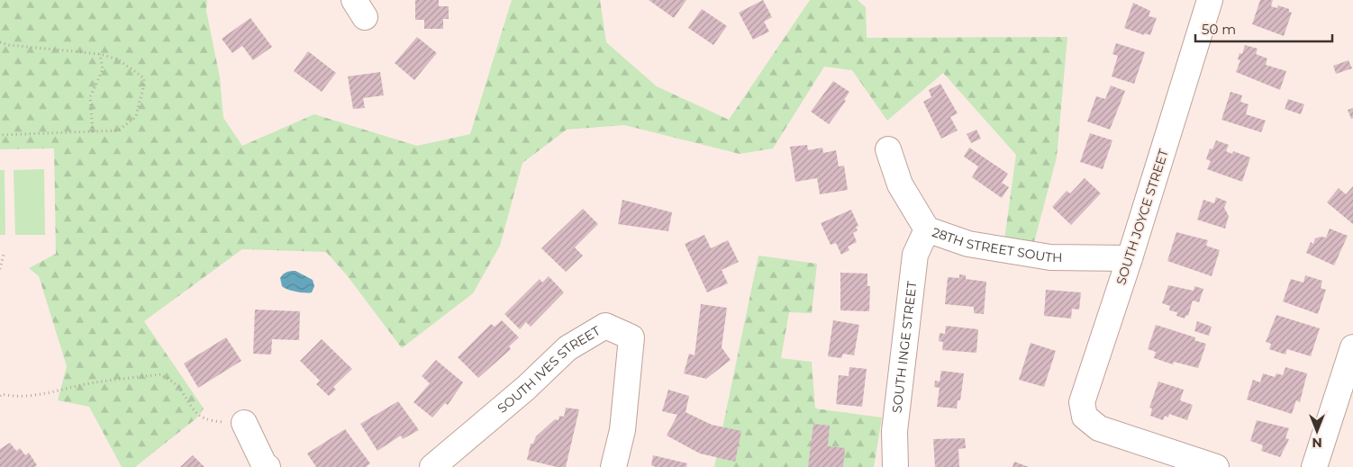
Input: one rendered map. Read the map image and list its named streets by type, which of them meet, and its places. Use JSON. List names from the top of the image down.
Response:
{
  "streets": {
    "street": [
      "SOUTH JOYCE STREET",
      "28TH STREET SOUTH",
      "SOUTH INGE STREET",
      "SOUTH IVES STREET"
    ]
  },
  "crossings": [
    ["SOUTH JOYCE STREET", "28TH STREET SOUTH"],
    ["28TH STREET SOUTH", "SOUTH INGE STREET"]
  ],
  "scale_bar": "50 m",
  "north": "bottom"
}
